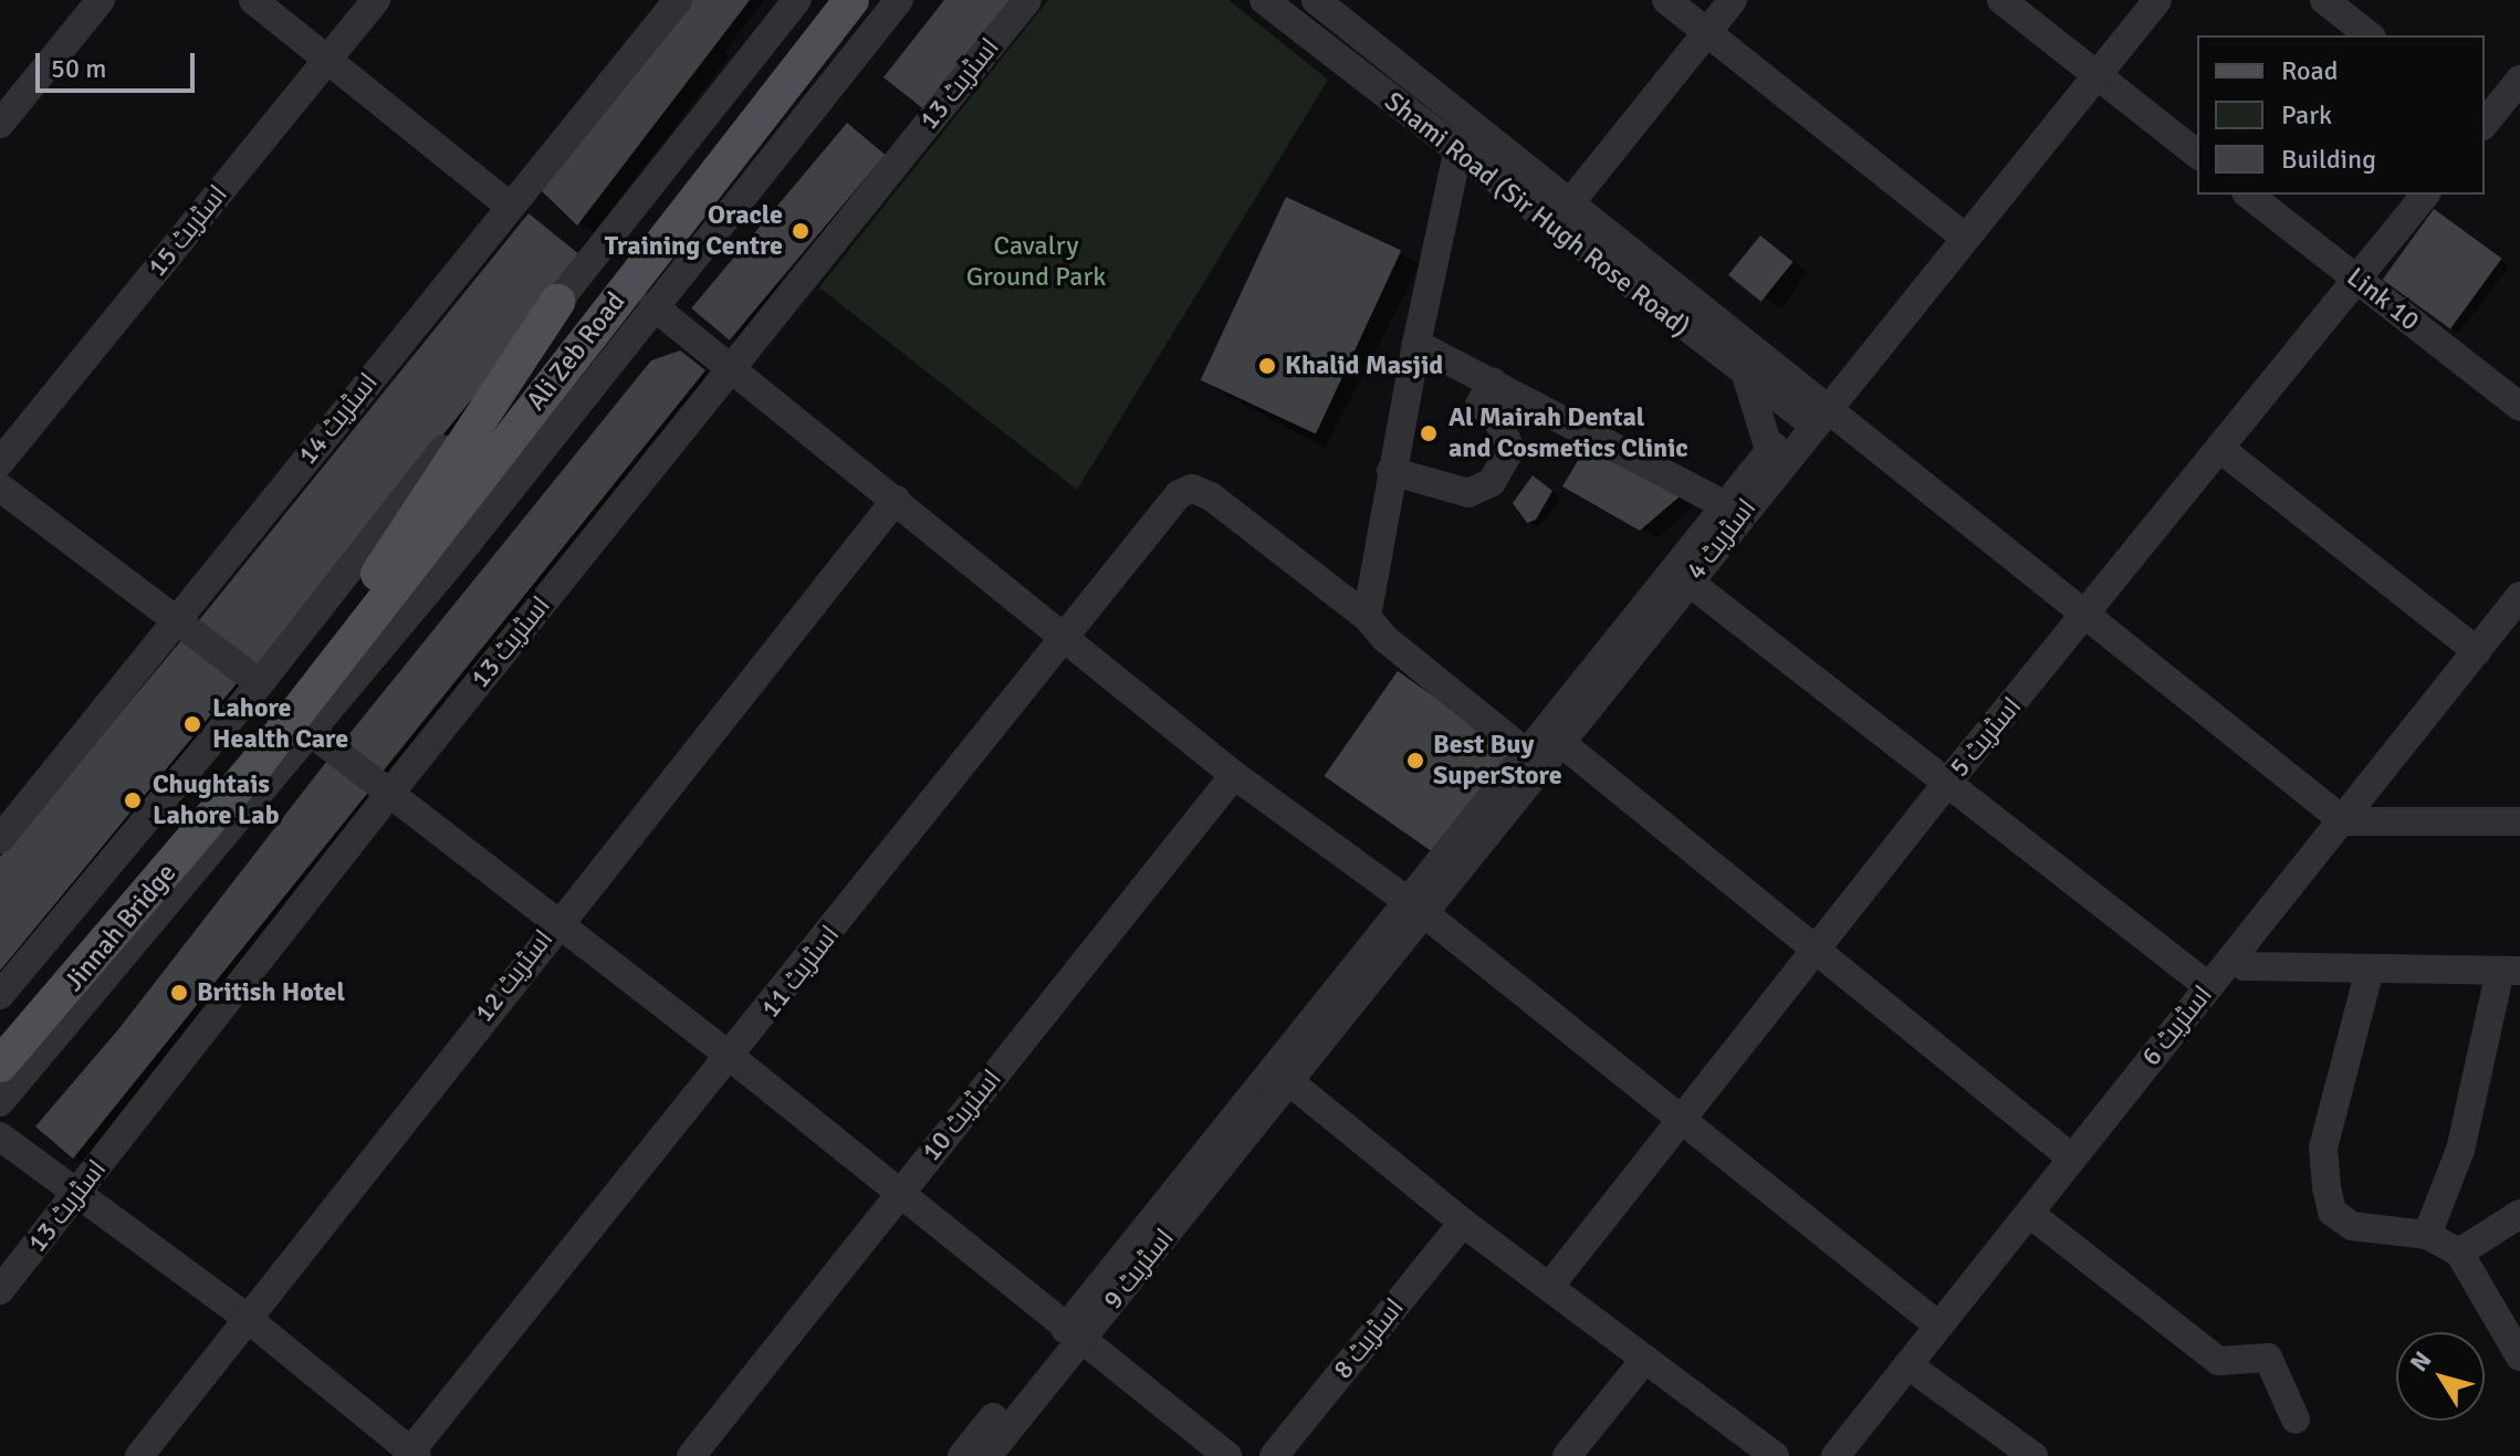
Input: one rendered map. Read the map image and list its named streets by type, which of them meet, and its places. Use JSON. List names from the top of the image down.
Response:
{
  "streets": {
    "main road": ["Ali Zeb Road", "Jinnah Bridge"],
    "street": [
      "اسٹریٹ 13",
      "Shami Road (Sir Hugh Rose Road)",
      "اسٹریٹ 15",
      "Link 10",
      "اسٹریٹ 14",
      "اسٹریٹ 4",
      "اسٹریٹ 5",
      "اسٹریٹ 11",
      "اسٹریٹ 12",
      "اسٹریٹ 6",
      "اسٹریٹ 10",
      "اسٹریٹ 9",
      "اسٹریٹ 8"
    ]
  },
  "crossings": [
    ["Shami Road (Sir Hugh Rose Road)", "اسٹریٹ 4"],
    ["Link 10", "اسٹریٹ 5"],
    ["Ali Zeb Road", "Jinnah Bridge"]
  ],
  "parks": ["Cavalry Ground Park"],
  "places": [
    "Oracle Training Centre",
    "Khalid Masjid",
    "Al Mairah Dental and Cosmetics Clinic",
    "Lahore Health Care",
    "Best Buy SuperStore",
    "Chughtais Lahore Lab",
    "British Hotel"
  ],
  "legend": ["Road", "Park", "Building"],
  "scale_bar": "50 m",
  "north": "top left"
}
